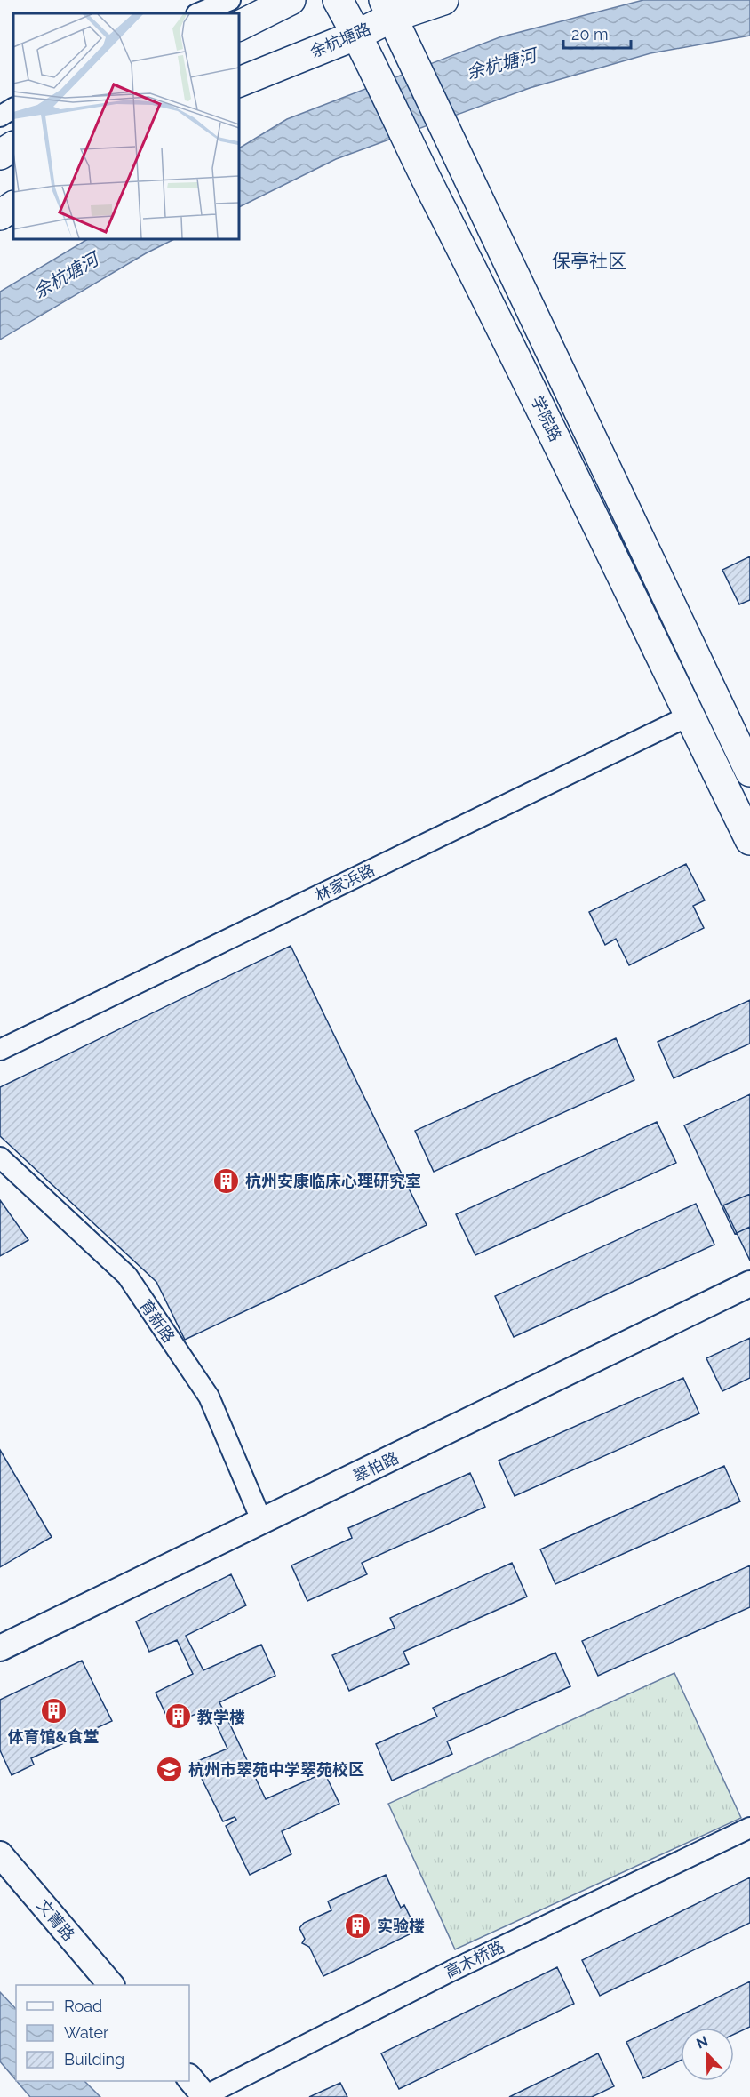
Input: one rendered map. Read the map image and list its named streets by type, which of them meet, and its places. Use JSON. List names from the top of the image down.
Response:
{
  "streets": {
    "main road": ["余杭塘路", "学院路"],
    "street": [
      "林家浜路",
      "育新路",
      "翠柏路",
      "文菁路",
      "高木桥路"
    ]
  },
  "crossings": [
    ["余杭塘路", "学院路"],
    ["学院路", "林家浜路"],
    ["育新路", "翠柏路"]
  ],
  "districts": ["保亭社区"],
  "water": ["余杭塘河"],
  "places": {
    "building": [
      "杭州安康临床心理研究室",
      "体育馆&食堂",
      "教学楼",
      "实验楼"
    ],
    "school or university": ["杭州市翠苑中学翠苑校区"]
  },
  "legend": ["Road", "Water", "Building"],
  "scale_bar": "20 m",
  "north": "top left"
}
